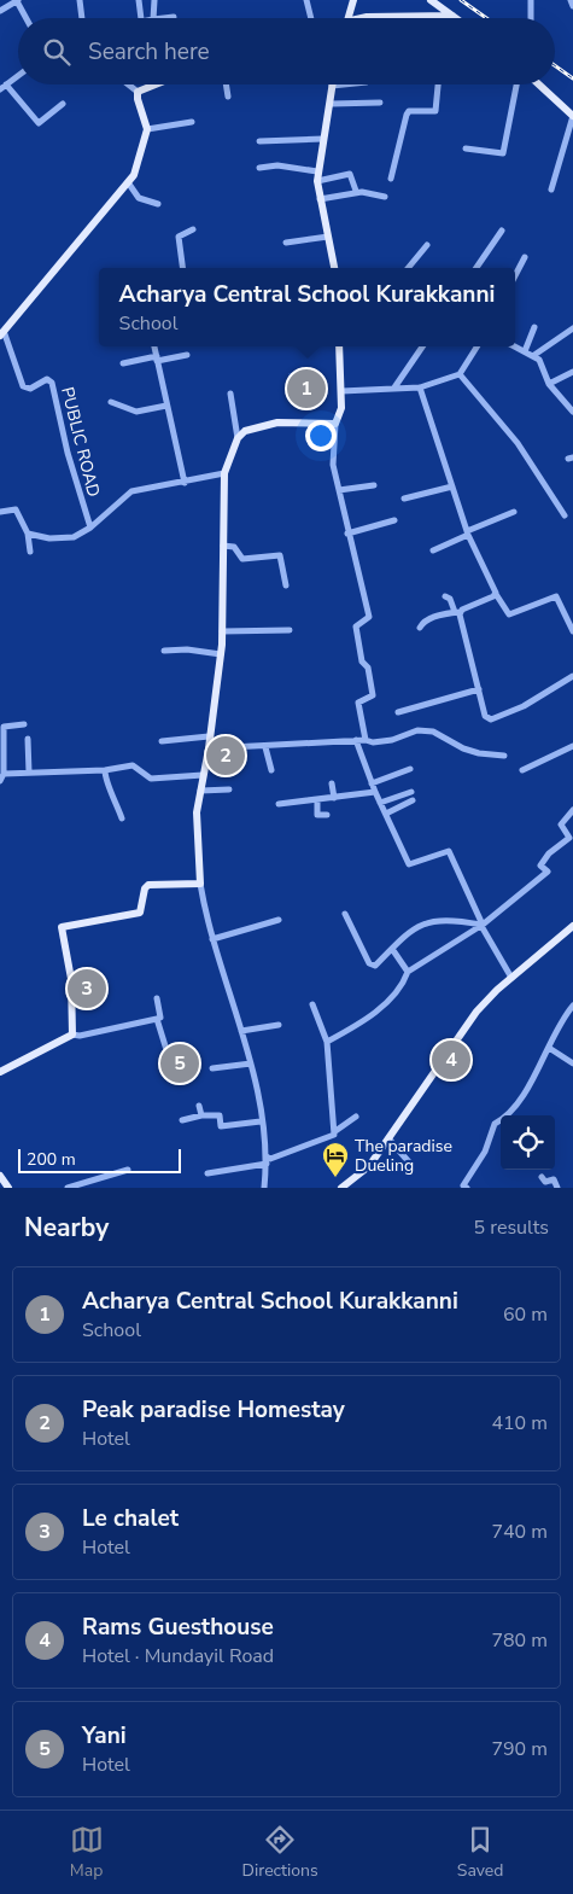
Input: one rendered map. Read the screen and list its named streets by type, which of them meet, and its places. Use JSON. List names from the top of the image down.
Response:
{
  "streets": {
    "street": ["PUBLIC ROAD"]
  },
  "places": {
    "hotel": ["The paradise Dueling"]
  },
  "scale_bar": "200 m",
  "page": {
    "search": "Search here",
    "popup": ["Acharya Central School Kurakkanni", "School"],
    "pins": [
      "1",
      "2",
      "3",
      "4",
      "5"
    ],
    "scale": "200 m",
    "heading": ["Nearby", "5 results"],
    "list": [
      {
        "mark": "1",
        "name": "Acharya Central School Kurakkanni",
        "note": "School",
        "value": "60 m"
      },
      {
        "mark": "2",
        "name": "Peak paradise Homestay",
        "note": "Hotel",
        "value": "410 m"
      },
      {
        "mark": "3",
        "name": "Le chalet",
        "note": "Hotel",
        "value": "740 m"
      },
      {
        "mark": "4",
        "name": "Rams Guesthouse",
        "note": "Hotel · Mundayil Road",
        "value": "780 m"
      },
      {
        "mark": "5",
        "name": "Yani",
        "note": "Hotel",
        "value": "790 m"
      }
    ],
    "nav": ["Map", "Directions", "Saved"]
  }
}
